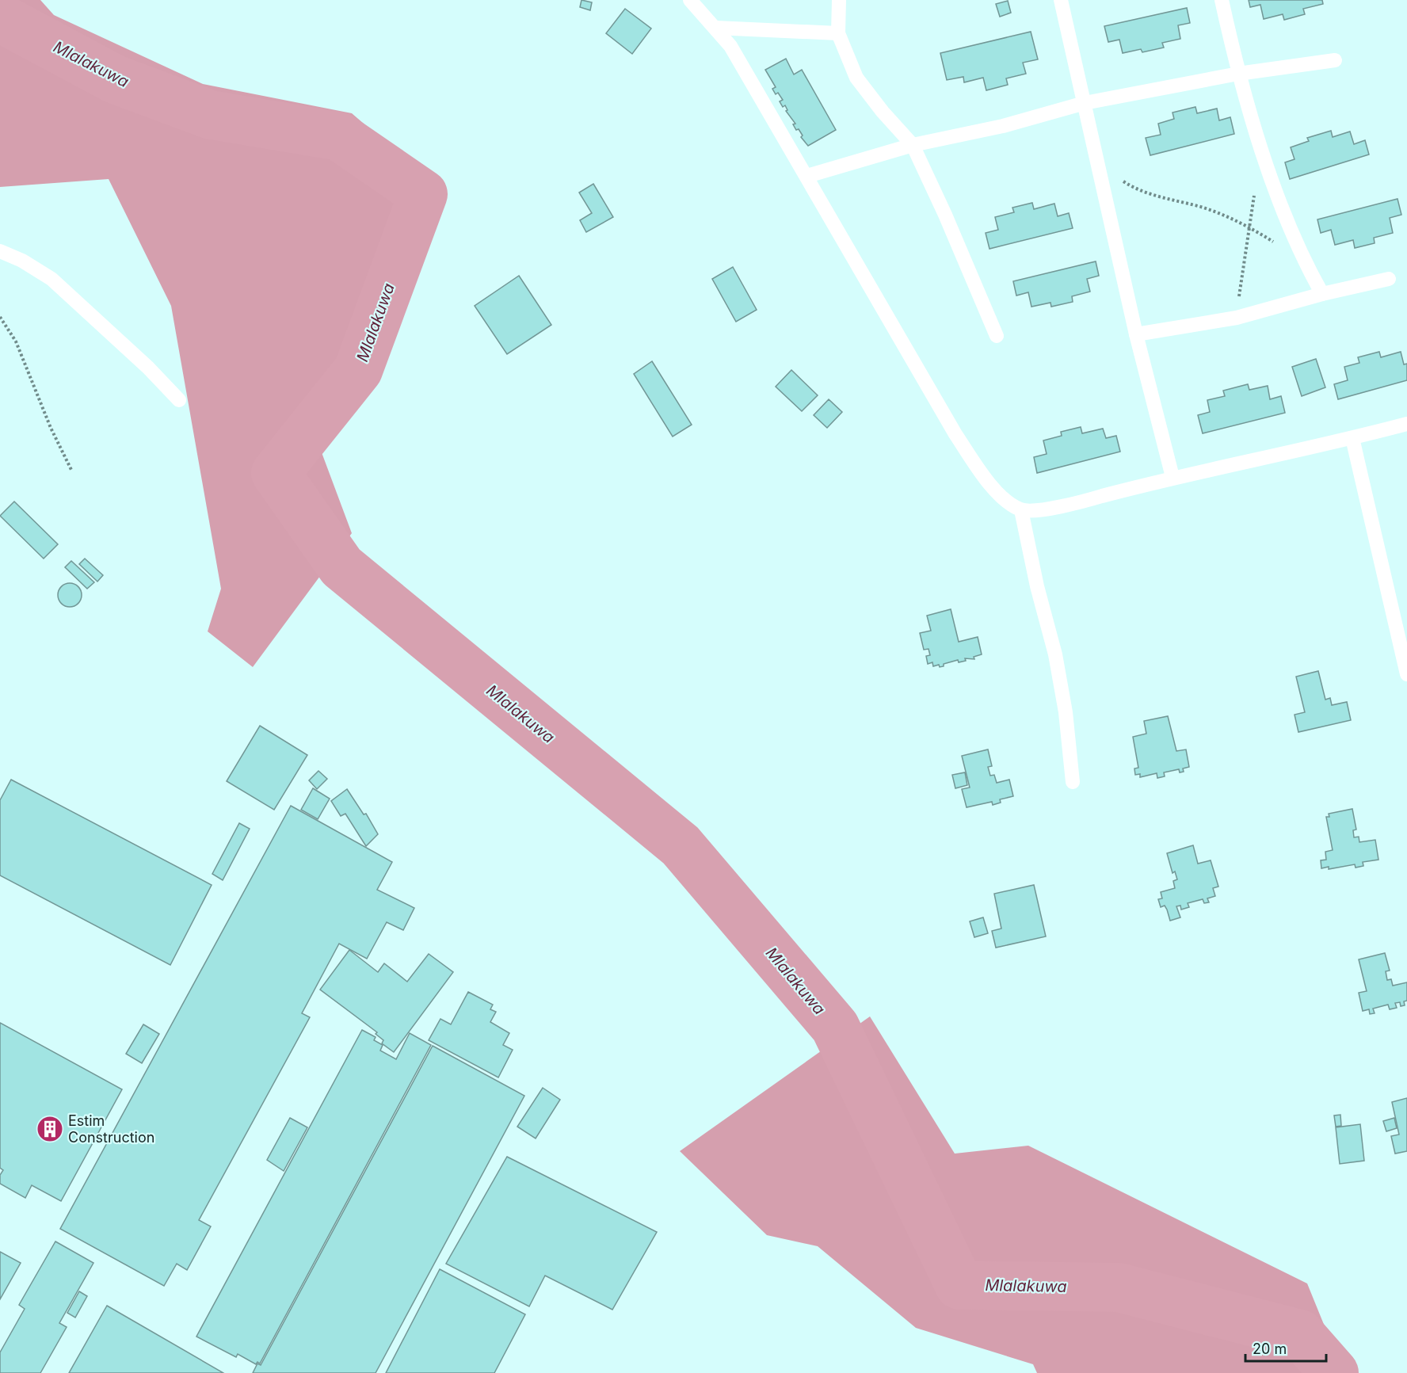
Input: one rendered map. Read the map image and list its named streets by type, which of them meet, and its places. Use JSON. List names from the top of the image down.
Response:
{
  "water": ["Mlalakuwa"],
  "places": {
    "building": ["Estim Construction"]
  },
  "scale_bar": "20 m"
}
